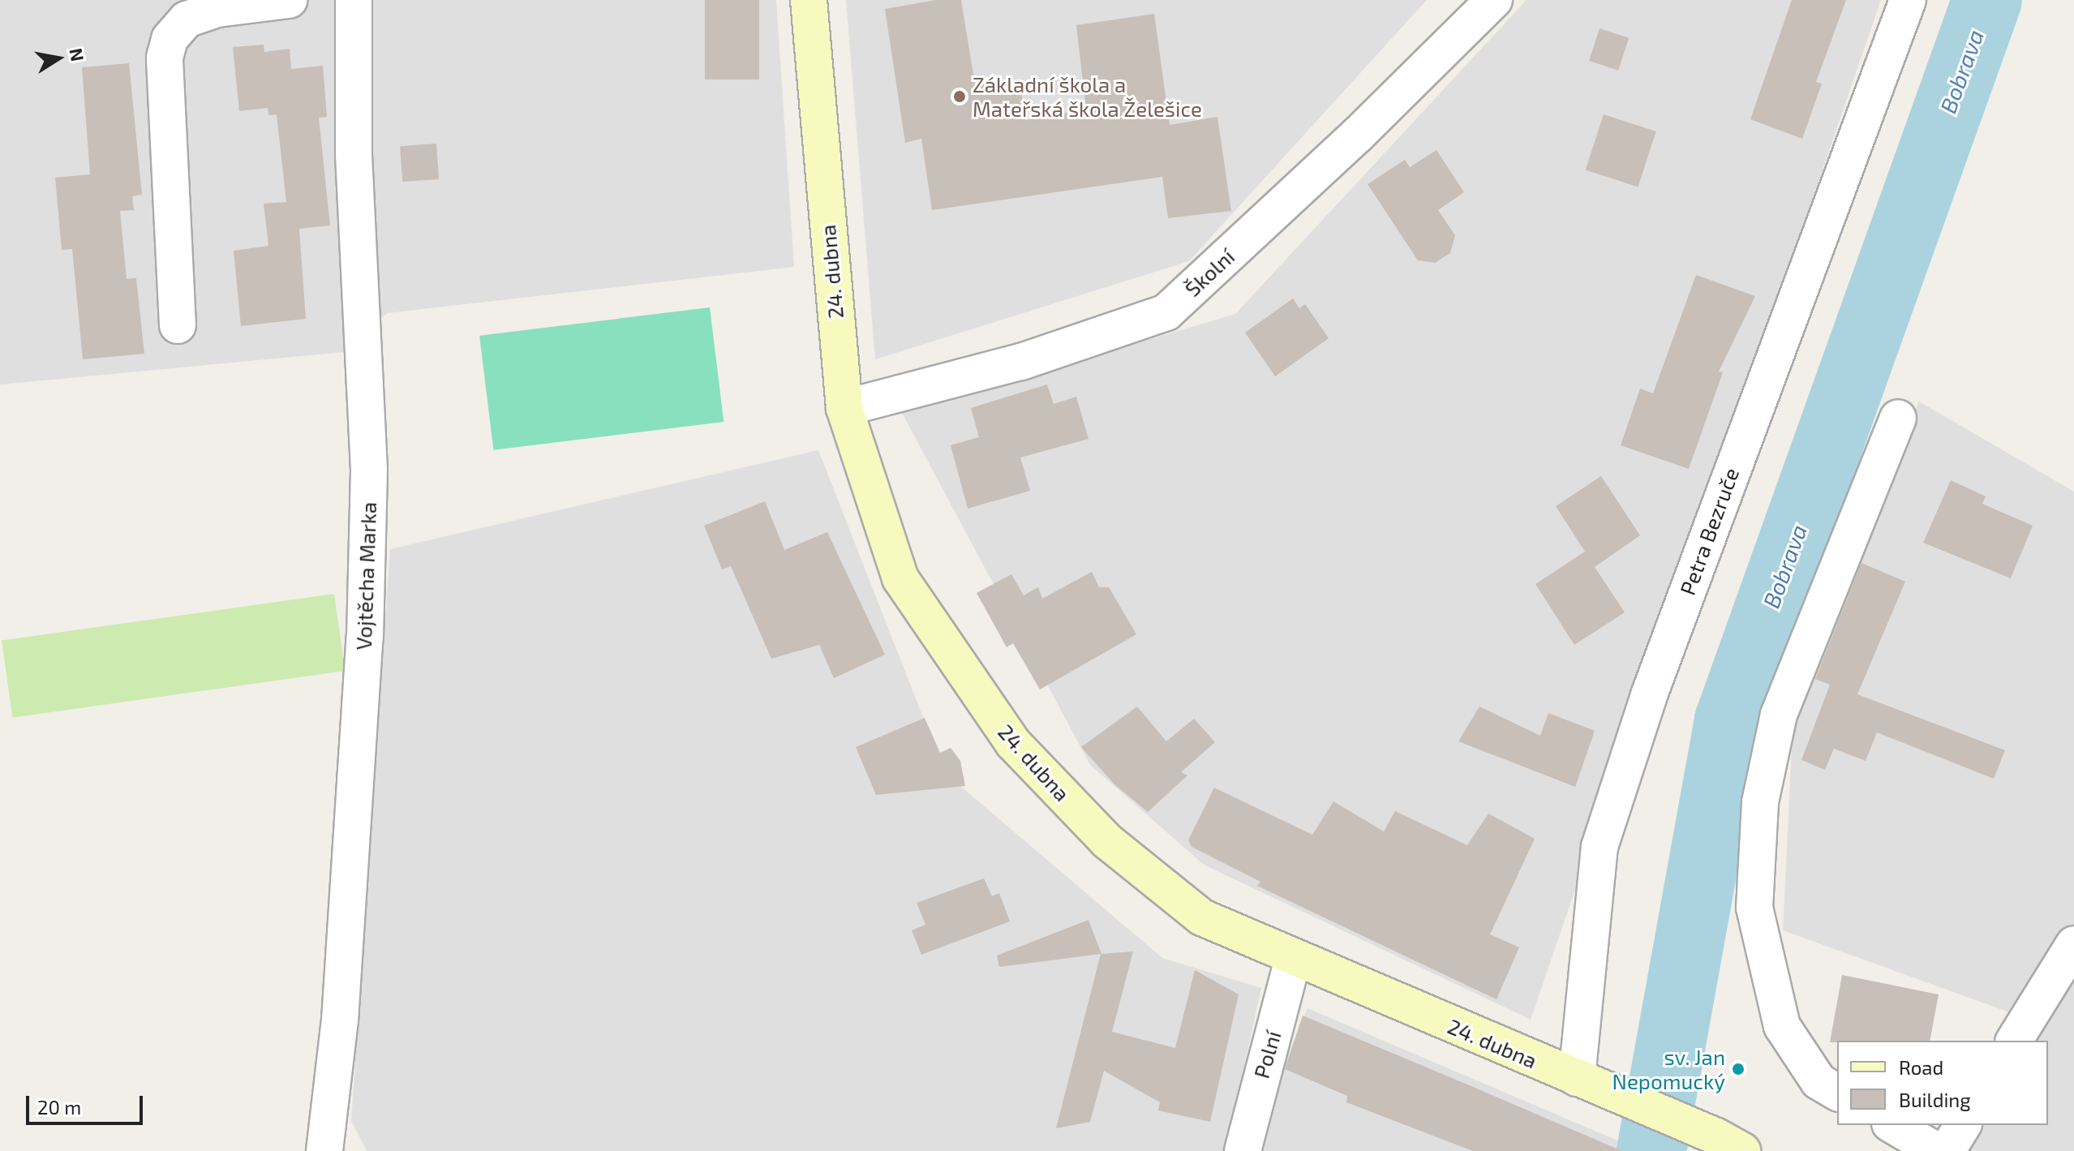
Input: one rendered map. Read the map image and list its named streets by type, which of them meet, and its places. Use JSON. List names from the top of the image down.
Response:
{
  "streets": {
    "main road": ["24. dubna"],
    "street": [
      "Školní",
      "Petra Bezruče",
      "Vojtěcha Marka",
      "Polní"
    ]
  },
  "crossings": [
    ["24. dubna", "Školní"],
    ["24. dubna", "Petra Bezruče"],
    ["24. dubna", "Polní"]
  ],
  "water": ["Bobrava"],
  "places": ["Základní škola a Mateřská škola Želešice", "sv. Jan Nepomucký"],
  "legend": ["Road", "Building"],
  "scale_bar": "20 m",
  "north": "right"
}
